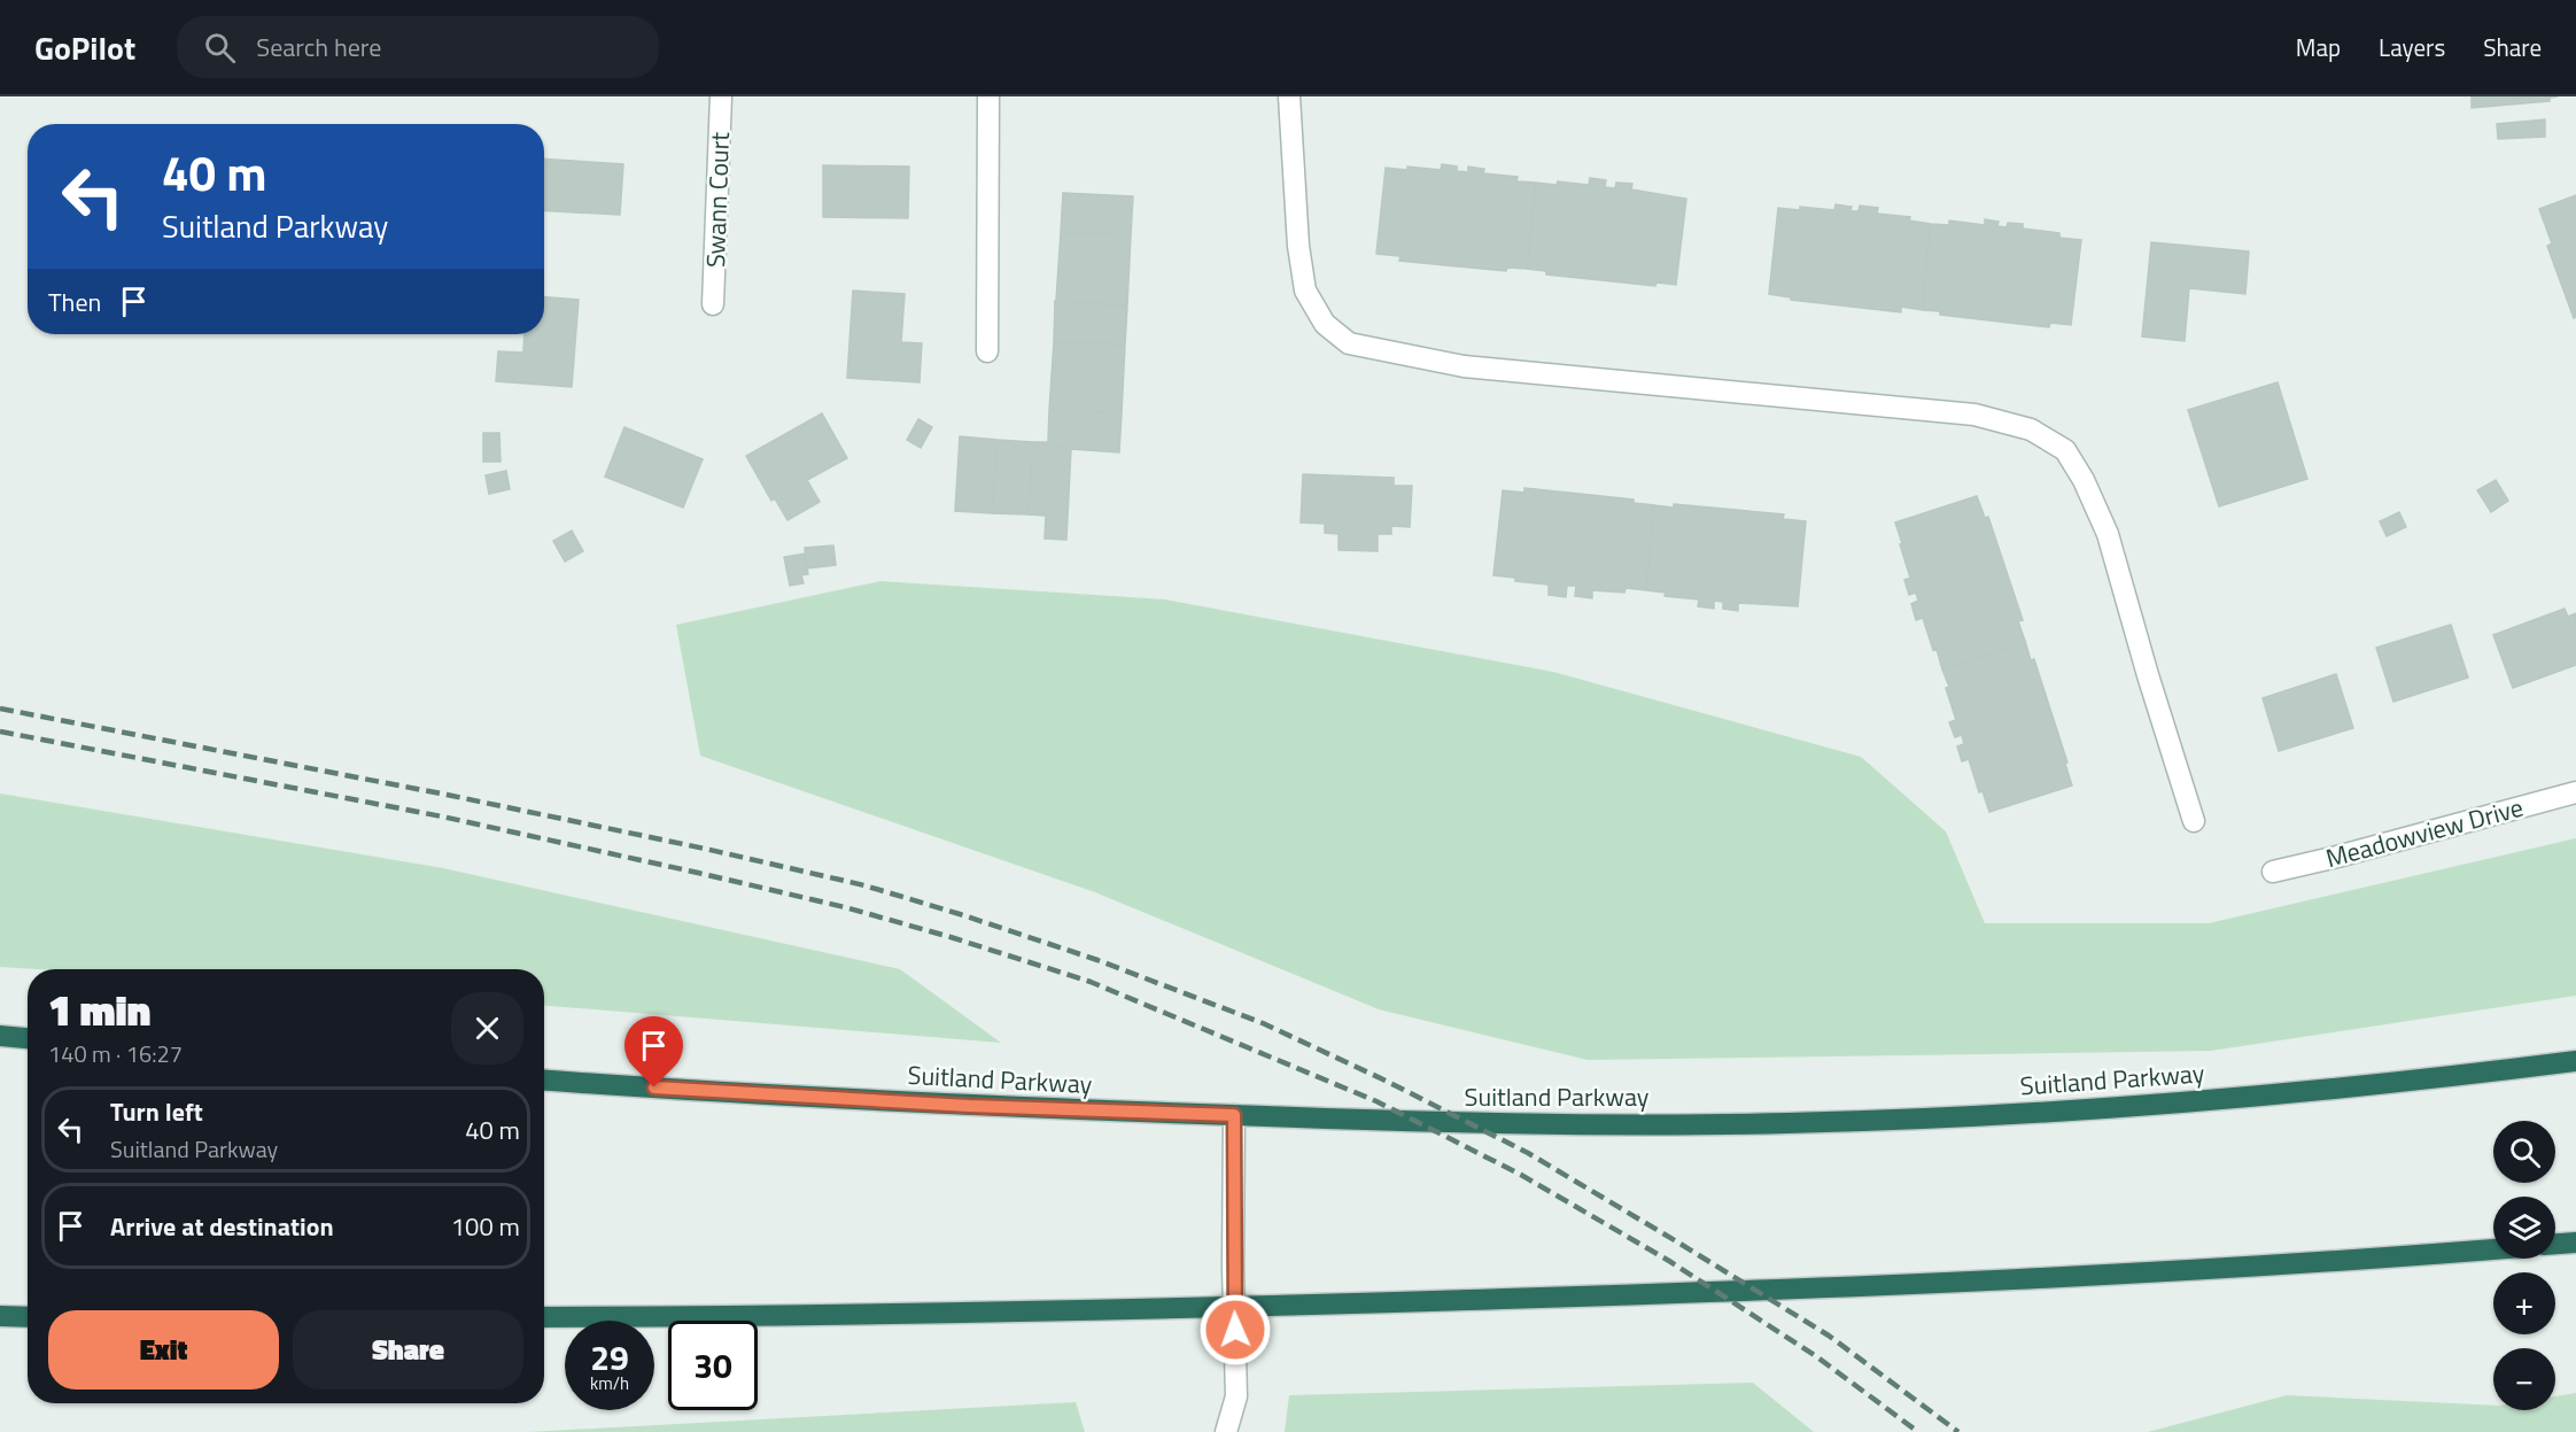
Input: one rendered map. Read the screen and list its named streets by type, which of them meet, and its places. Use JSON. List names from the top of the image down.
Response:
{
  "streets": {
    "highway": ["Suitland Parkway"],
    "street": ["Swann Court", "Meadowview Drive"]
  },
  "page": {
    "header": "GoPilot",
    "search": "Search here",
    "nav": ["Map", "Layers", "Share"],
    "turn": ["40 m", "Suitland Parkway"],
    "then": "Then",
    "heading": ["1 min", "140 m · 16:27"],
    "list": [
      {
        "name": "Turn left",
        "note": "Suitland Parkway",
        "value": "40 m"
      },
      {
        "name": "Arrive at destination",
        "value": "100 m"
      }
    ],
    "map_buttons": ["+", "−"],
    "buttons": ["Exit", "Share"],
    "speed": "29 km/h",
    "limit": "30"
  }
}
